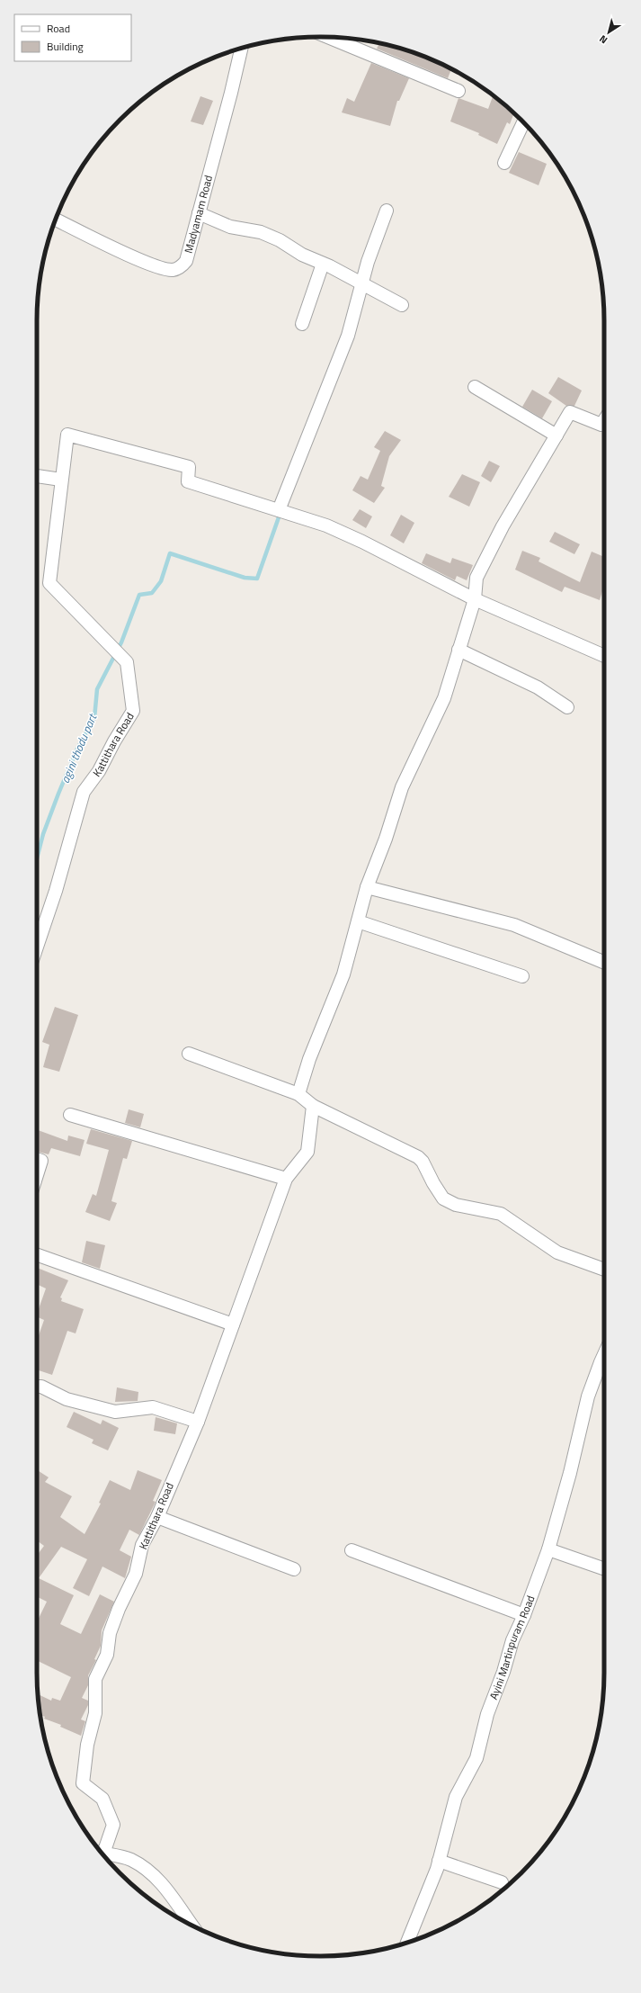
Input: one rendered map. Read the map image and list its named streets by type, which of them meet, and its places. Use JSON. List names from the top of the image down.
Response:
{
  "streets": {
    "street": ["Madyamam Road", "Kattithara Road", "Ayini Martinpuram Road"]
  },
  "water": ["agini thodu part"],
  "legend": ["Road", "Building"],
  "north": "bottom left"
}
